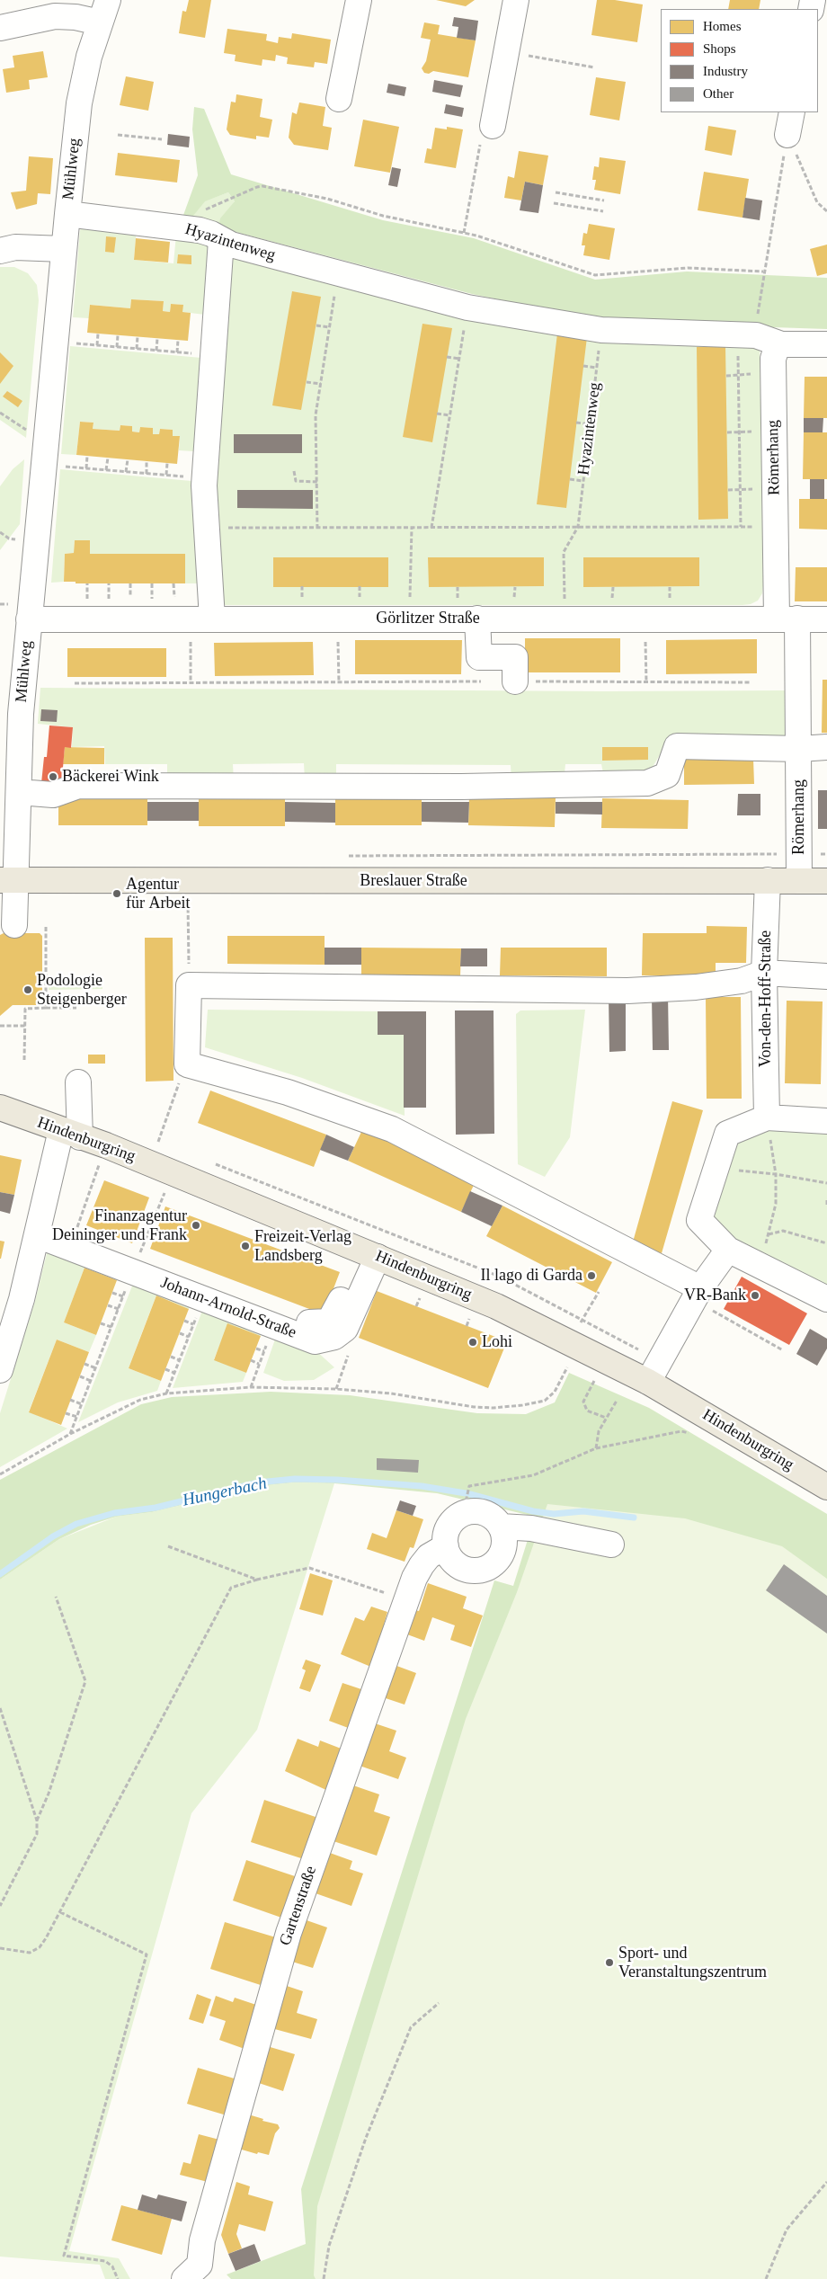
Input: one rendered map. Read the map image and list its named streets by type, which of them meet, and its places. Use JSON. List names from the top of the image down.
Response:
{
  "streets": {
    "main road": ["Breslauer Straße", "Hindenburgring"],
    "street": [
      "Mühlweg",
      "Hyazintenweg",
      "Römerhang",
      "Görlitzer Straße",
      "Von-den-Hoff-Straße",
      "Johann-Arnold-Straße",
      "Gartenstraße"
    ]
  },
  "crossings": [
    ["Mühlweg", "Hyazintenweg"],
    ["Mühlweg", "Görlitzer Straße"],
    ["Mühlweg", "Breslauer Straße"],
    ["Hyazintenweg", "Römerhang"],
    ["Römerhang", "Görlitzer Straße"],
    ["Römerhang", "Breslauer Straße"],
    ["Breslauer Straße", "Von-den-Hoff-Straße"],
    ["Hindenburgring", "Johann-Arnold-Straße"]
  ],
  "water": ["Hungerbach"],
  "places": [
    "Bäckerei Wink",
    "Agentur für Arbeit",
    "Podologie Steigenberger",
    "Finanzagentur Deininger und Frank",
    "Freizeit-Verlag Landsberg",
    "Il lago di Garda",
    "VR-Bank",
    "Lohi",
    "Sport- und Veranstaltungszentrum"
  ],
  "legend": [
    "Homes",
    "Shops",
    "Industry",
    "Other"
  ]
}
